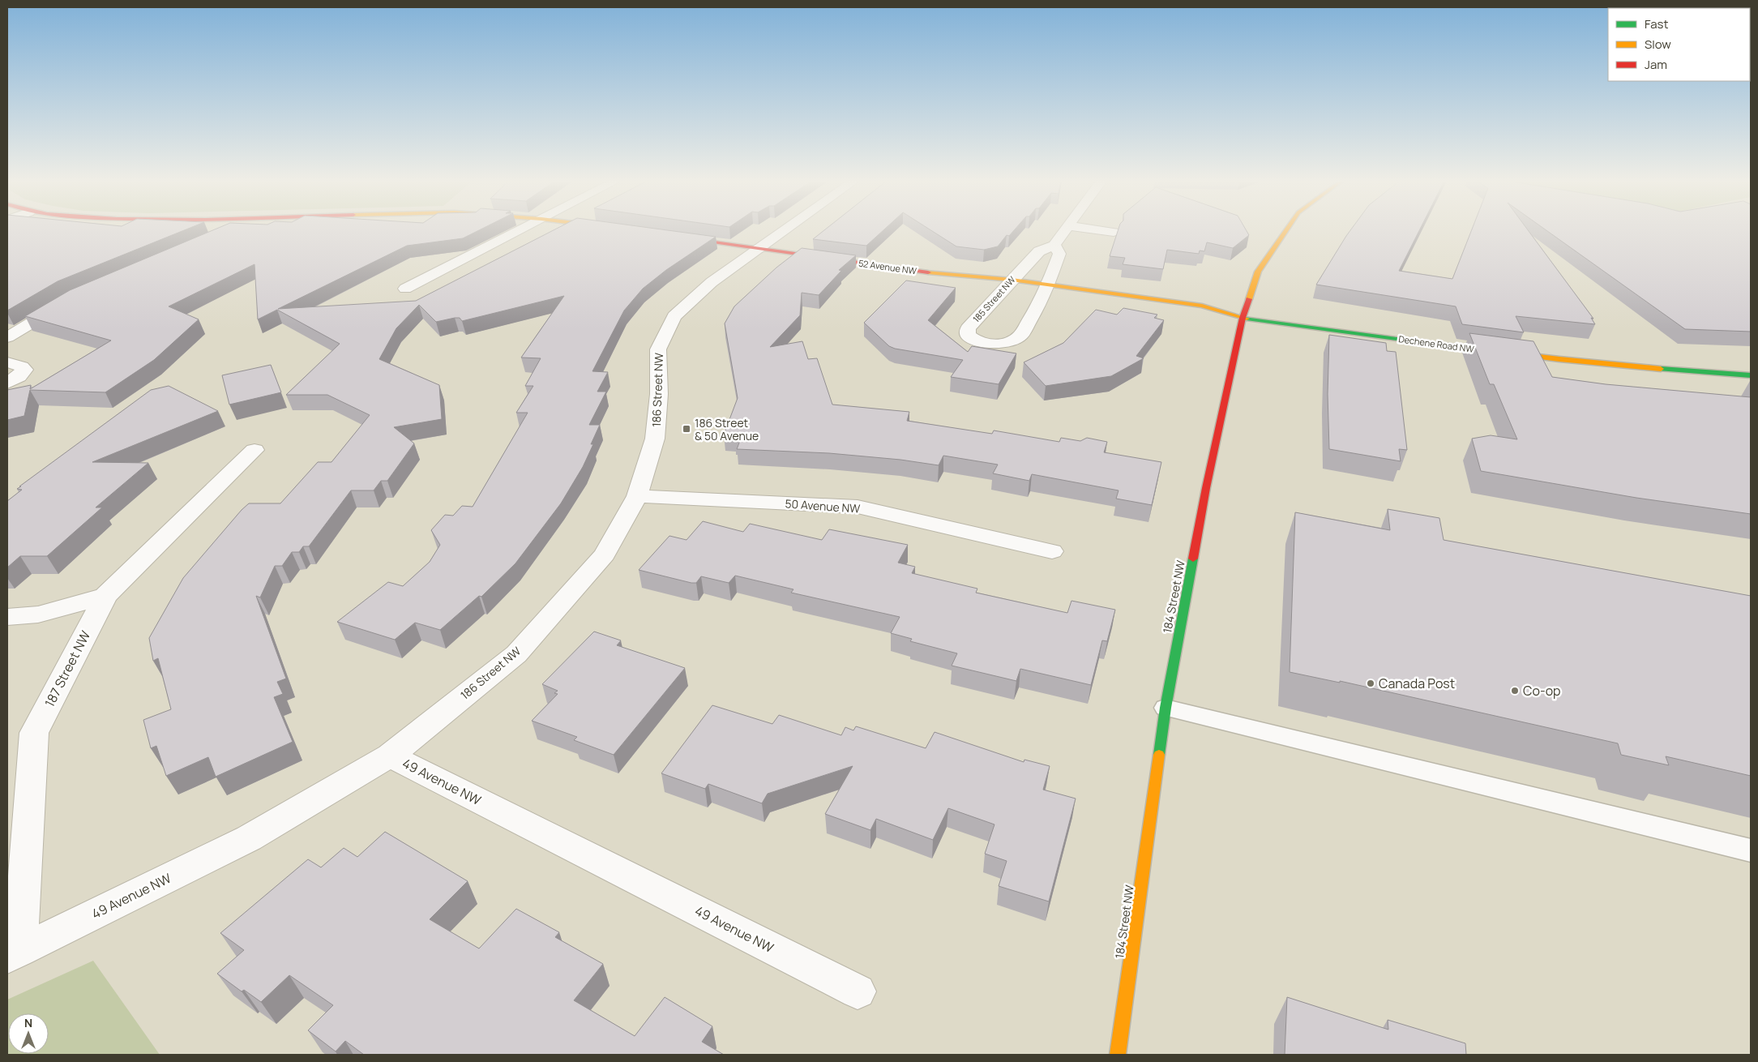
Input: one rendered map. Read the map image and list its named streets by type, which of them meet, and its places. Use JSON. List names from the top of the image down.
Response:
{
  "streets": {
    "street": [
      "52 Avenue NW",
      "185 Street NW",
      "Dechene Road NW",
      "186 Street NW",
      "50 Avenue NW",
      "184 Street NW",
      "187 Street NW",
      "49 Avenue NW"
    ]
  },
  "crossings": [
    ["52 Avenue NW", "185 Street NW"],
    ["52 Avenue NW", "Dechene Road NW"],
    ["52 Avenue NW", "186 Street NW"],
    ["52 Avenue NW", "184 Street NW"],
    ["Dechene Road NW", "184 Street NW"],
    ["186 Street NW", "50 Avenue NW"],
    ["186 Street NW", "49 Avenue NW"],
    ["187 Street NW", "49 Avenue NW"]
  ],
  "places": {
    "transit": ["186 Street & 50 Avenue"],
    "other": ["Canada Post", "Co-op"]
  },
  "legend": ["Fast", "Slow", "Jam"],
  "north": "top"
}
